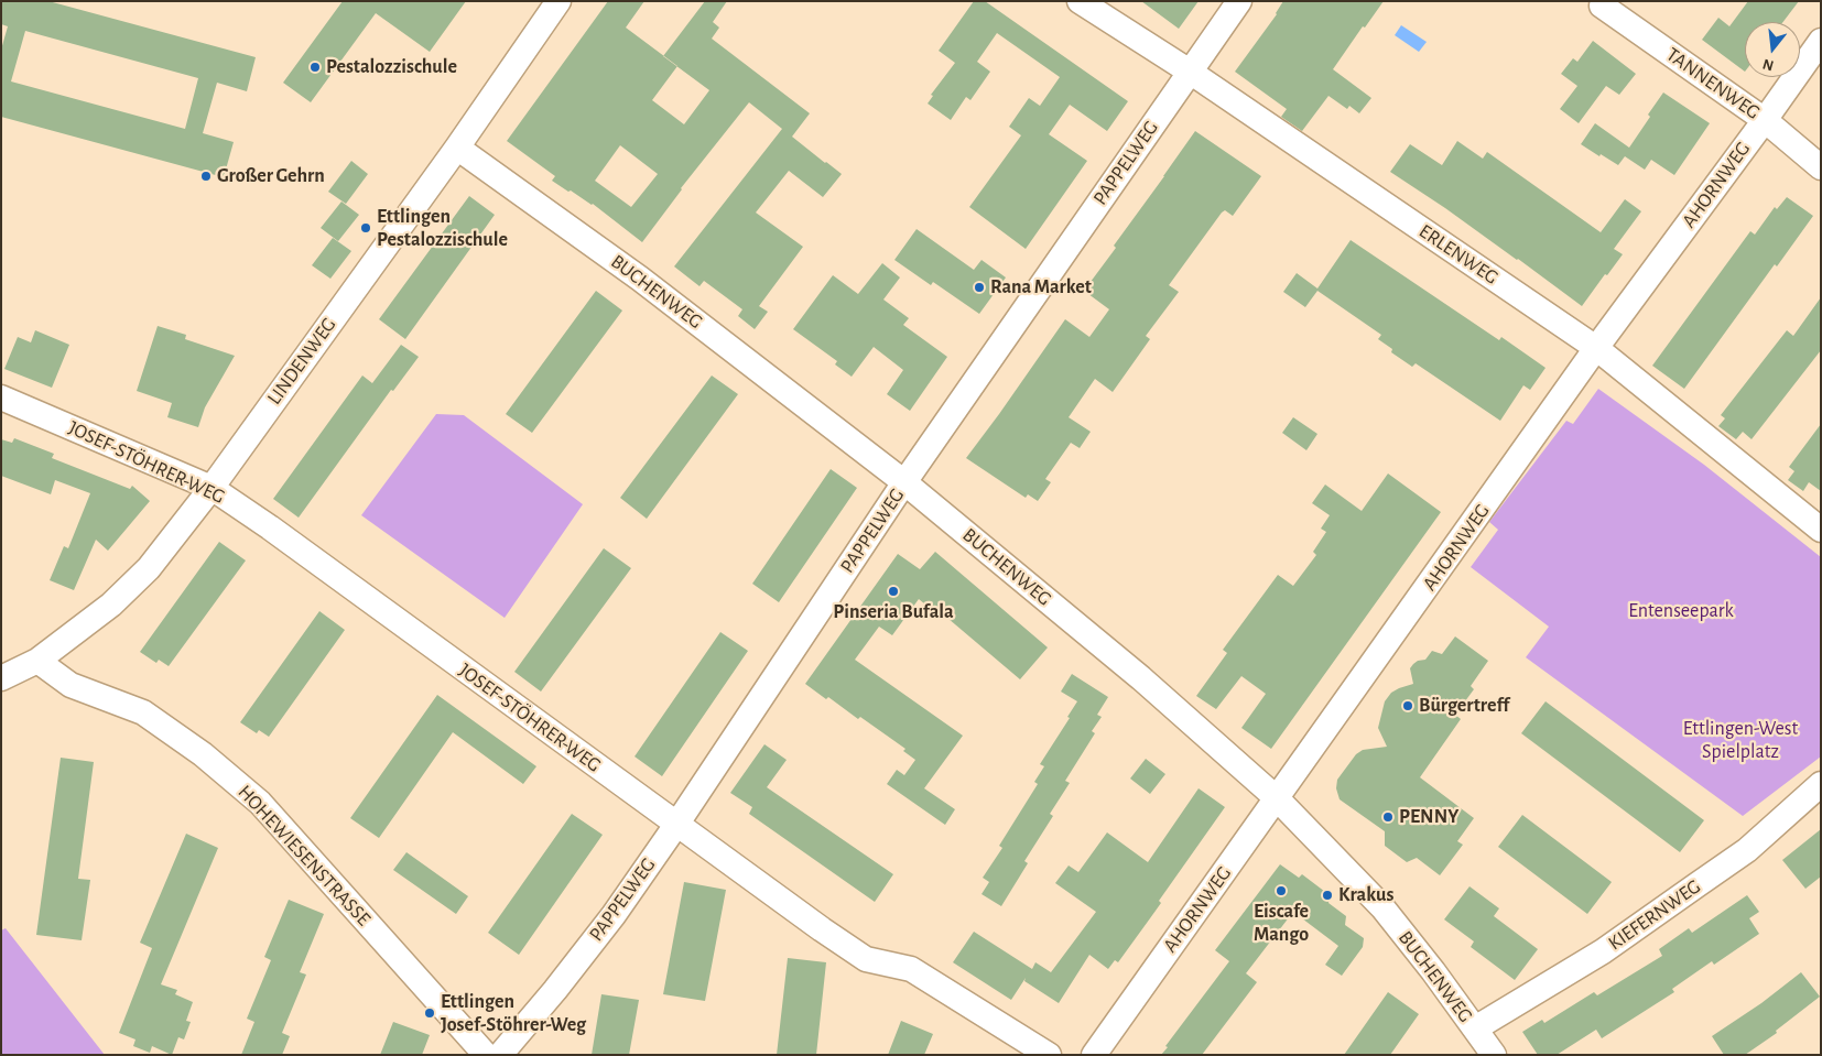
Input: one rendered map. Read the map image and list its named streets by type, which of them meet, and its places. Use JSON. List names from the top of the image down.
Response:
{
  "streets": {
    "street": [
      "TANNENWEG",
      "PAPPELWEG",
      "AHORNWEG",
      "ERLENWEG",
      "BUCHENWEG",
      "LINDENWEG",
      "JOSEF-STÖHRER-WEG",
      "HOHEWIESENSTRASSE",
      "KIEFERNWEG"
    ]
  },
  "crossings": [
    ["TANNENWEG", "AHORNWEG"],
    ["PAPPELWEG", "ERLENWEG"],
    ["PAPPELWEG", "BUCHENWEG"],
    ["PAPPELWEG", "JOSEF-STÖHRER-WEG"],
    ["AHORNWEG", "ERLENWEG"],
    ["AHORNWEG", "BUCHENWEG"],
    ["BUCHENWEG", "LINDENWEG"],
    ["BUCHENWEG", "KIEFERNWEG"],
    ["LINDENWEG", "JOSEF-STÖHRER-WEG"],
    ["LINDENWEG", "HOHEWIESENSTRASSE"]
  ],
  "parks": ["Entenseepark", "Ettlingen-West Spielplatz"],
  "places": [
    "Pestalozzischule",
    "Großer Gehrn",
    "Ettlingen Pestalozzischule",
    "Rana Market",
    "Pinseria Bufala",
    "Bürgertreff",
    "PENNY",
    "Eiscafe Mango",
    "Krakus",
    "Ettlingen Josef-Stöhrer-Weg"
  ],
  "north": "bottom"
}
